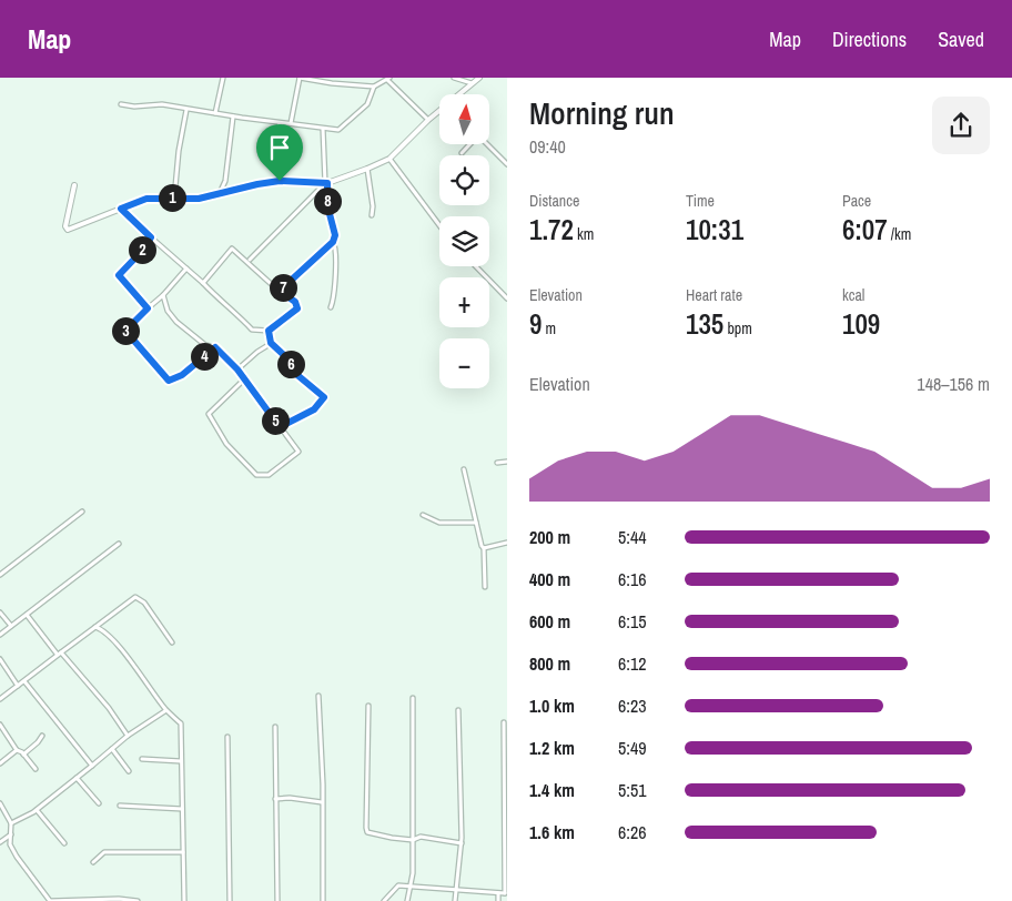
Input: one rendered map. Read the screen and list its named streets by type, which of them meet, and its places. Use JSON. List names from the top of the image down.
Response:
{
  "north": "top",
  "page": {
    "header": "Map",
    "nav": ["Map", "Directions", "Saved"],
    "heading": ["Morning run", "09:40"],
    "map_buttons": ["+", "−"],
    "stats": [
      ["Distance", "1.72 km"],
      ["Time", "10:31"],
      ["Pace", "6:07 /km"],
      ["Elevation", "9 m"],
      ["Heart rate", "135 bpm"],
      ["kcal", "109"]
    ],
    "pins": [
      "1",
      "8",
      "2",
      "7",
      "3",
      "4",
      "6",
      "5"
    ],
    "chart": ["Elevation", "148–156 m"],
    "list": [
      {
        "name": "200 m",
        "note": "5:44"
      },
      {
        "name": "400 m",
        "note": "6:16"
      },
      {
        "name": "600 m",
        "note": "6:15"
      },
      {
        "name": "800 m",
        "note": "6:12"
      },
      {
        "name": "1.0 km",
        "note": "6:23"
      },
      {
        "name": "1.2 km",
        "note": "5:49"
      },
      {
        "name": "1.4 km",
        "note": "5:51"
      },
      {
        "name": "1.6 km",
        "note": "6:26"
      }
    ]
  }
}
